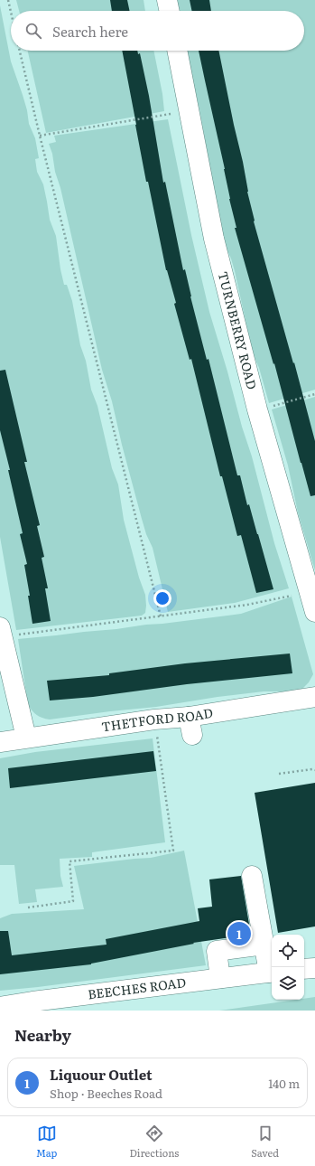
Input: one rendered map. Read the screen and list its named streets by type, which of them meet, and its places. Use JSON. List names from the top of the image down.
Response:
{
  "streets": {
    "street": ["TURNBERRY ROAD", "THETFORD ROAD", "BEECHES ROAD"]
  },
  "page": {
    "search": "Search here",
    "pins": "1",
    "heading": "Nearby",
    "list": [
      {
        "mark": "1",
        "name": "Liquour Outlet",
        "note": "Shop · Beeches Road",
        "value": "140 m"
      }
    ],
    "nav": ["Map", "Directions", "Saved"]
  }
}
